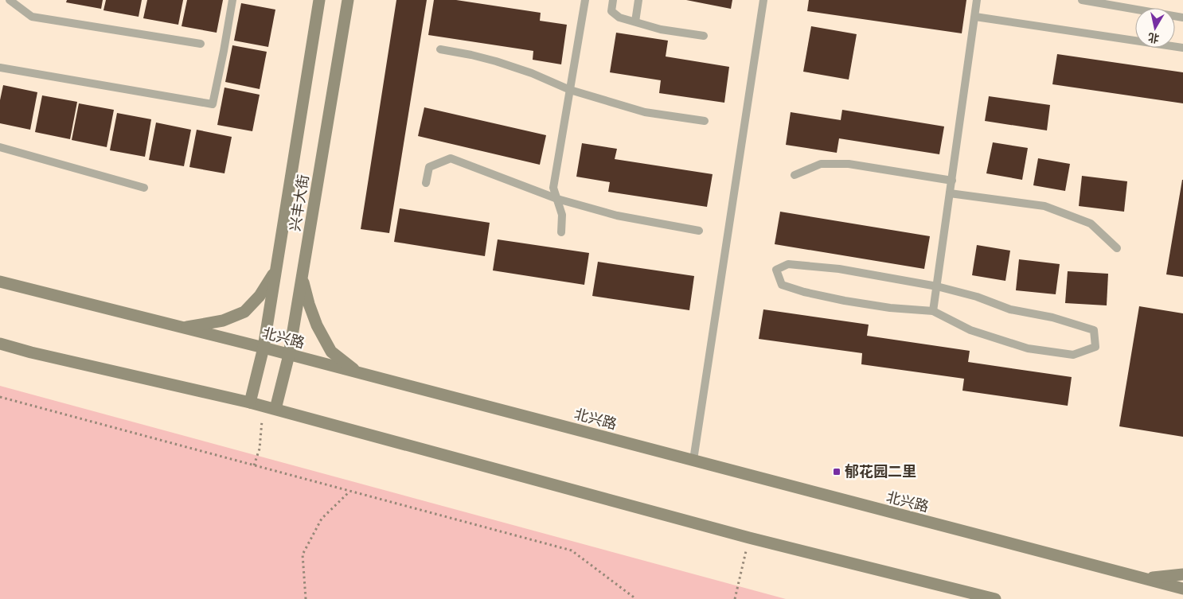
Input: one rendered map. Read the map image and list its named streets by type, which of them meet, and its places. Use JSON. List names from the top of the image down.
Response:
{
  "streets": {
    "main road": ["兴丰大街", "北兴路"]
  },
  "crossings": [
    ["兴丰大街", "北兴路"]
  ],
  "places": {
    "transit": ["郁花园二里"]
  },
  "north": "bottom"
}
